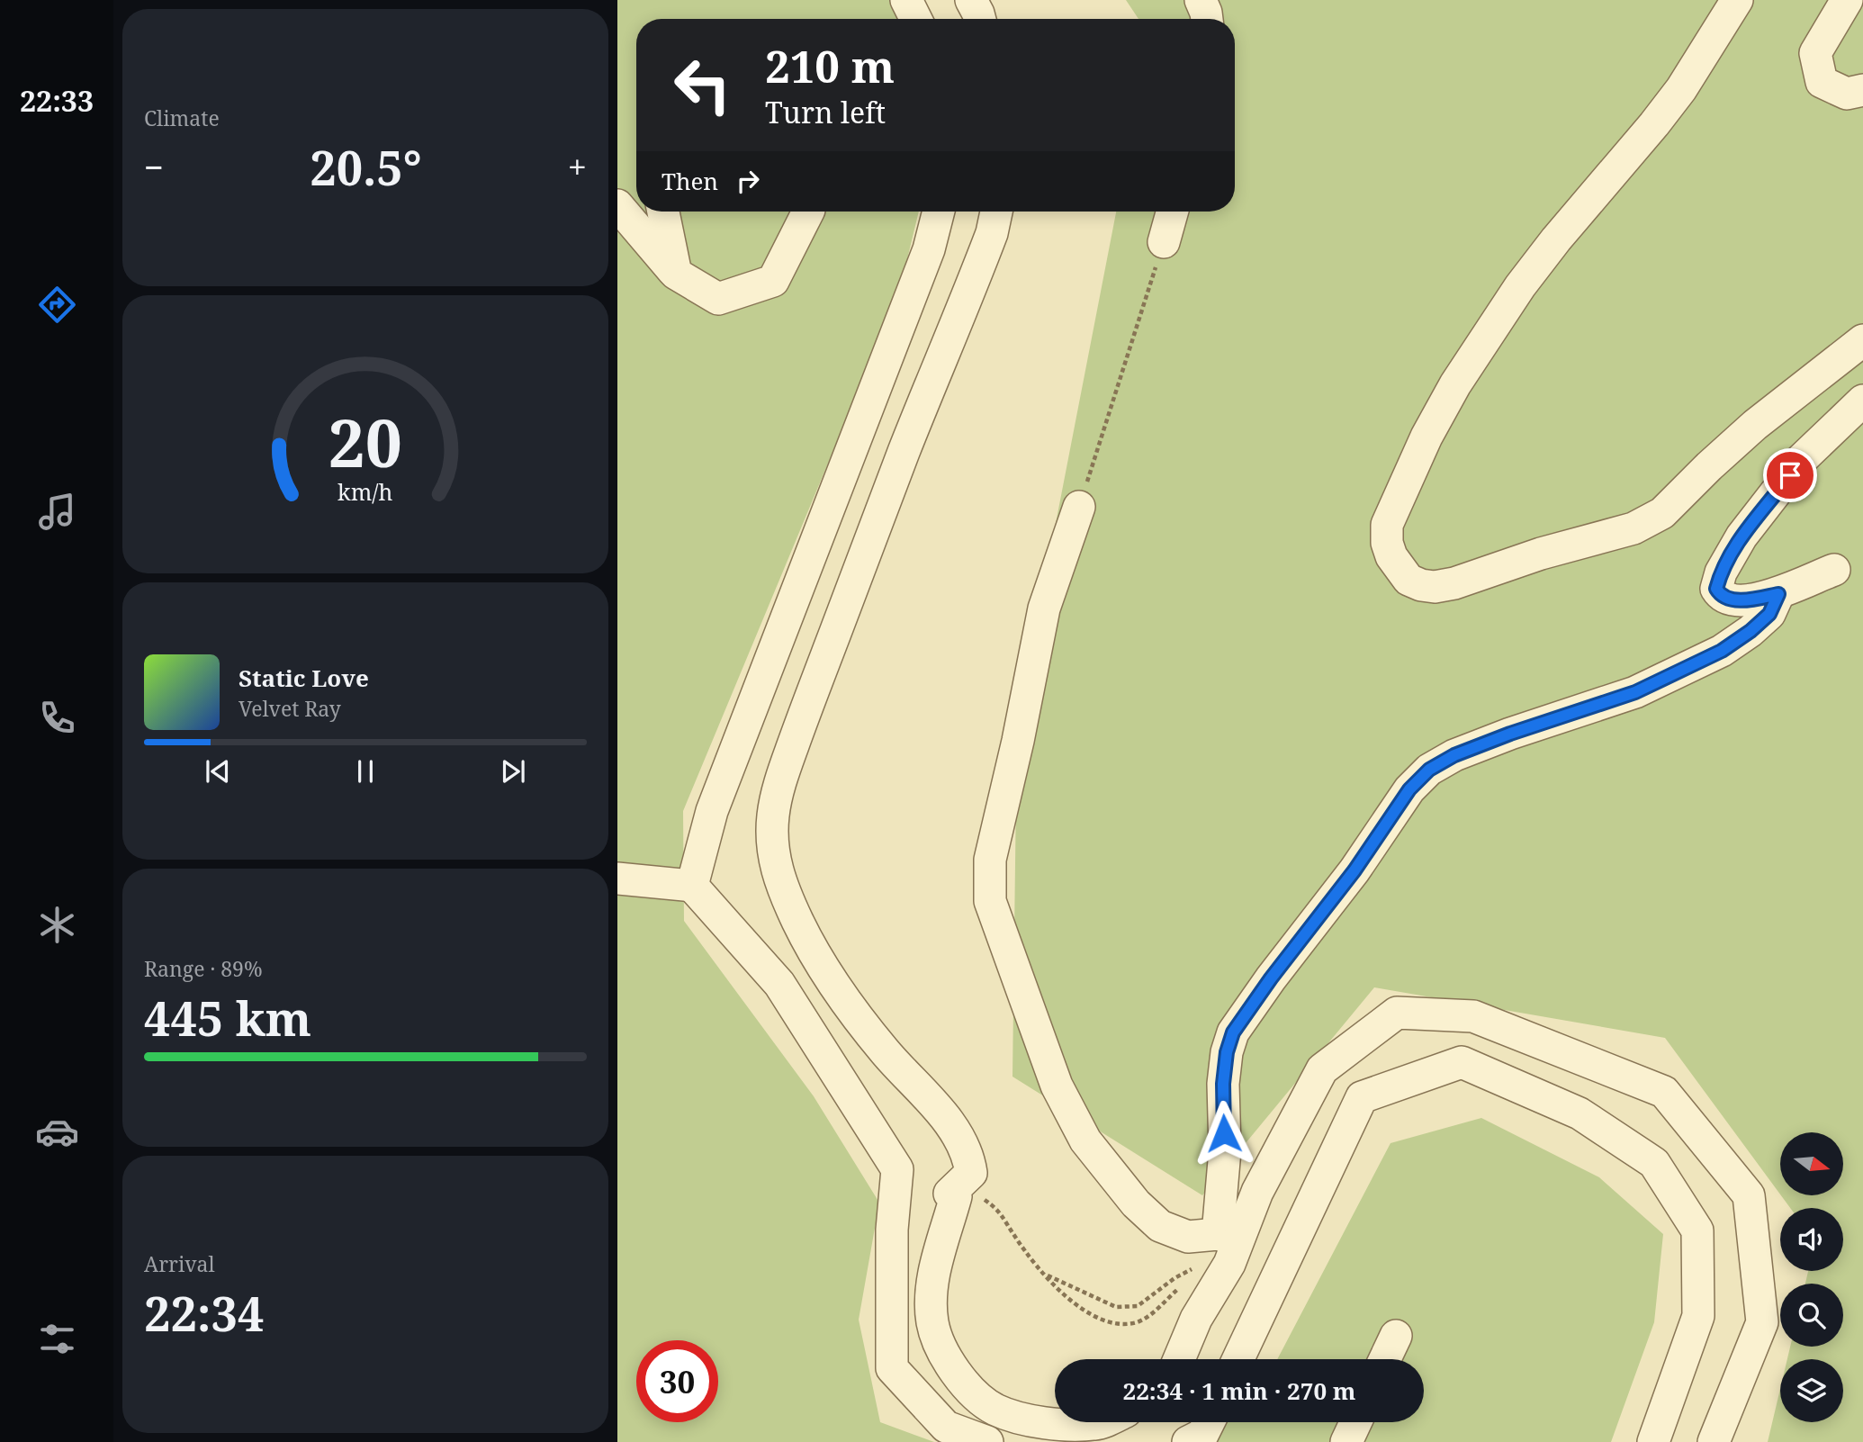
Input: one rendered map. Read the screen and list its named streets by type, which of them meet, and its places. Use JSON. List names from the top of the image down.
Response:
{
  "north": "right",
  "page": {
    "tabs": "22:33",
    "tile": [
      "Climate",
      ["Range · 89%", "445 km"],
      ["Arrival", "22:34"]
    ],
    "turn": ["210 m", "Turn left"],
    "heat": ["−", "20.5°", "+"],
    "then": "Then",
    "song": ["Static Love", "Velvet Ray"],
    "limit": "30",
    "trip": "22:34 · 1 min · 270 m",
    "gauge": ["20", "km/h"]
  }
}
